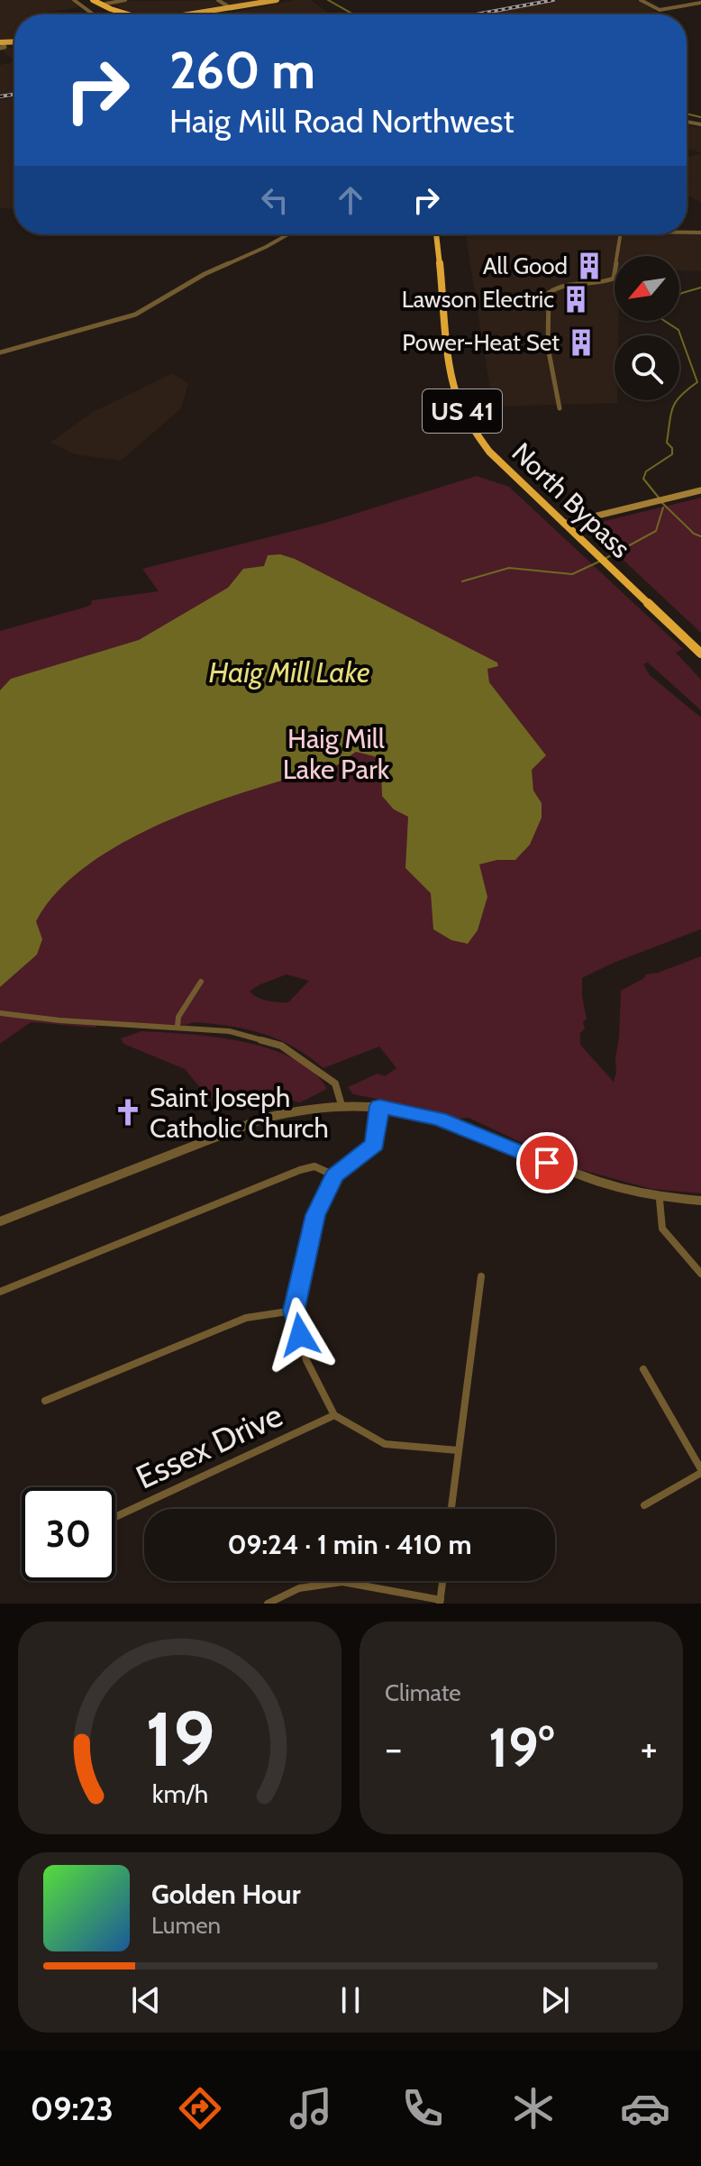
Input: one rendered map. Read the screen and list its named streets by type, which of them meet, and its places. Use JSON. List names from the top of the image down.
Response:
{
  "streets": {
    "highway": ["US 41", "North Bypass"],
    "street": ["Essex Drive"]
  },
  "water": ["Haig Mill Lake"],
  "parks": ["Haig Mill Lake Park"],
  "places": {
    "building": ["All Good", "Lawson Electric", "Power-Heat Set"],
    "church": ["Saint Joseph Catholic Church"]
  },
  "north": "bottom left",
  "page": {
    "turn": ["260 m", "Haig Mill Road Northwest"],
    "limit": "30",
    "trip": "09:24 · 1 min · 410 m",
    "tile": "Climate",
    "heat": ["−", "19°", "+"],
    "song": ["Golden Hour", "Lumen"],
    "tabs": "09:23",
    "gauge": ["19", "km/h"]
  }
}
